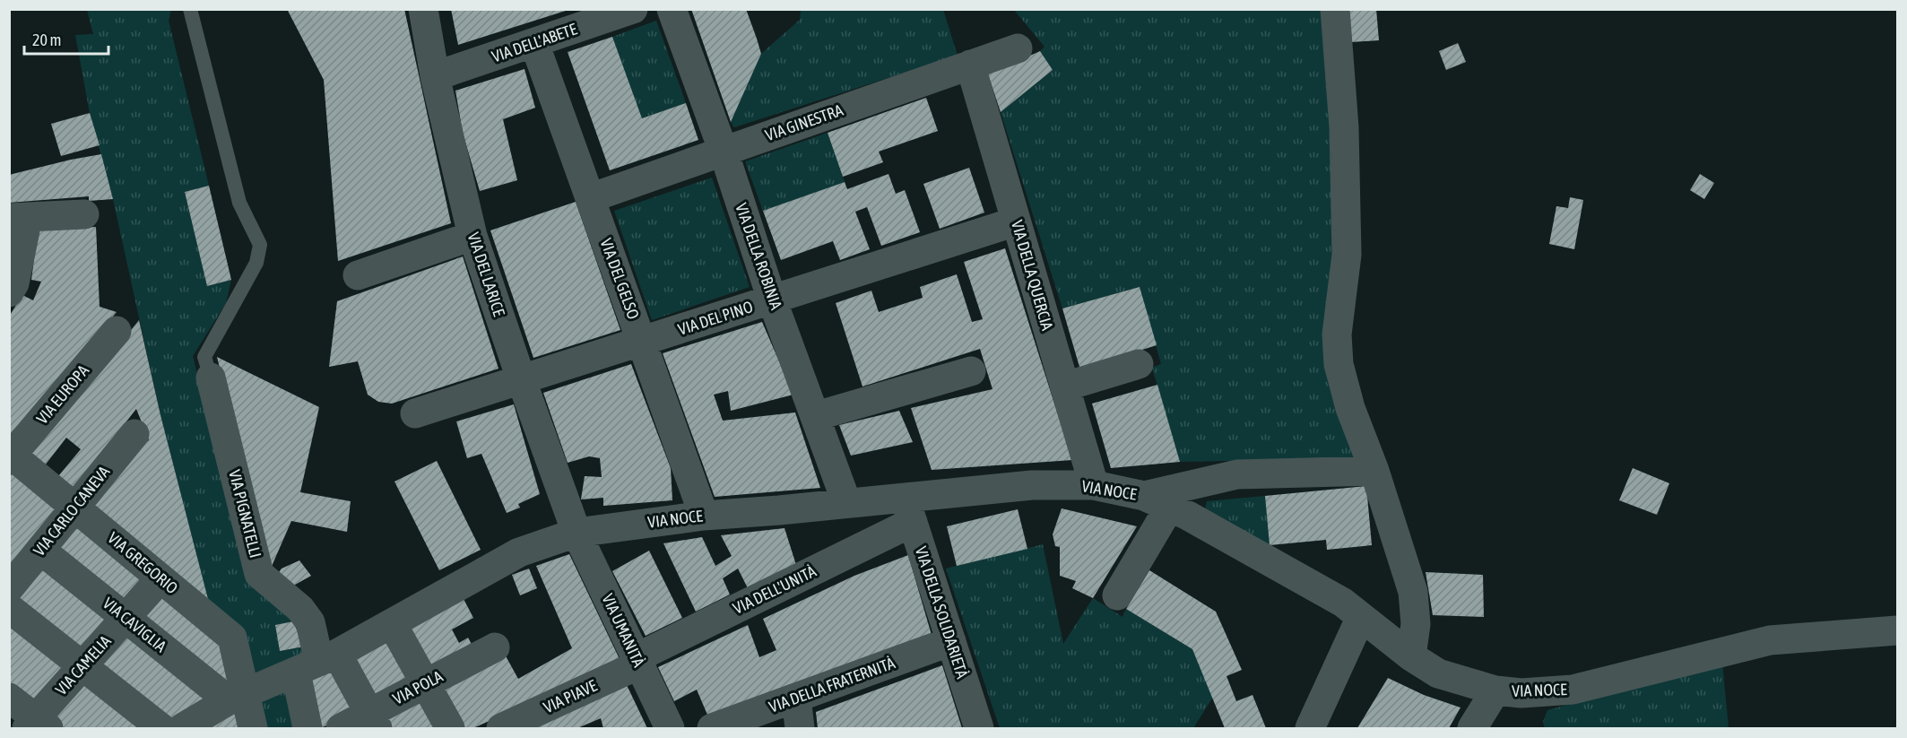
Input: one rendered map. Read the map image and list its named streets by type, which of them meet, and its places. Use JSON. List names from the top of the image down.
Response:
{
  "streets": {
    "street": [
      "VIA DELL'ABETE",
      "VIA GINESTRA",
      "VIA DELLA ROBINIA",
      "VIA DEL LARICE",
      "VIA DELLA QUERCIA",
      "VIA DEL GELSO",
      "VIA DEL PINO",
      "VIA EUROPA",
      "VIA NOCE",
      "VIA CARLO CANEVA",
      "VIA PIGNATELLI",
      "VIA GREGORIO",
      "VIA DELL'UNITÀ",
      "VIA DELLA SOLIDARIETÀ",
      "VIA CAVIGLIA",
      "VIA UMANITÀ",
      "VIA CAMELIA",
      "VIA DELLA FRATERNITÀ",
      "VIA POLA",
      "VIA PIAVE"
    ]
  },
  "crossings": [
    ["VIA DELL'ABETE", "VIA DEL LARICE"],
    ["VIA DELL'ABETE", "VIA DEL GELSO"],
    ["VIA GINESTRA", "VIA DELLA ROBINIA"],
    ["VIA GINESTRA", "VIA DELLA QUERCIA"],
    ["VIA GINESTRA", "VIA DEL GELSO"],
    ["VIA DELLA ROBINIA", "VIA DEL PINO"],
    ["VIA DELLA ROBINIA", "VIA NOCE"],
    ["VIA DEL LARICE", "VIA DEL PINO"],
    ["VIA DEL LARICE", "VIA NOCE"],
    ["VIA DEL LARICE", "VIA UMANITÀ"],
    ["VIA DELLA QUERCIA", "VIA DEL PINO"],
    ["VIA DELLA QUERCIA", "VIA NOCE"],
    ["VIA DEL GELSO", "VIA DEL PINO"],
    ["VIA DEL GELSO", "VIA NOCE"],
    ["VIA EUROPA", "VIA GREGORIO"],
    ["VIA NOCE", "VIA PIGNATELLI"],
    ["VIA NOCE", "VIA GREGORIO"],
    ["VIA NOCE", "VIA DELL'UNITÀ"],
    ["VIA NOCE", "VIA DELLA SOLIDARIETÀ"],
    ["VIA NOCE", "VIA CAVIGLIA"],
    ["VIA NOCE", "VIA UMANITÀ"],
    ["VIA CARLO CANEVA", "VIA GREGORIO"],
    ["VIA CARLO CANEVA", "VIA CAVIGLIA"],
    ["VIA GREGORIO", "VIA CAVIGLIA"],
    ["VIA GREGORIO", "VIA CAMELIA"],
    ["VIA DELL'UNITÀ", "VIA DELLA SOLIDARIETÀ"],
    ["VIA DELL'UNITÀ", "VIA UMANITÀ"],
    ["VIA DELL'UNITÀ", "VIA PIAVE"],
    ["VIA DELLA SOLIDARIETÀ", "VIA DELLA FRATERNITÀ"],
    ["VIA CAVIGLIA", "VIA CAMELIA"],
    ["VIA UMANITÀ", "VIA PIAVE"]
  ],
  "scale_bar": "20 m"
}
